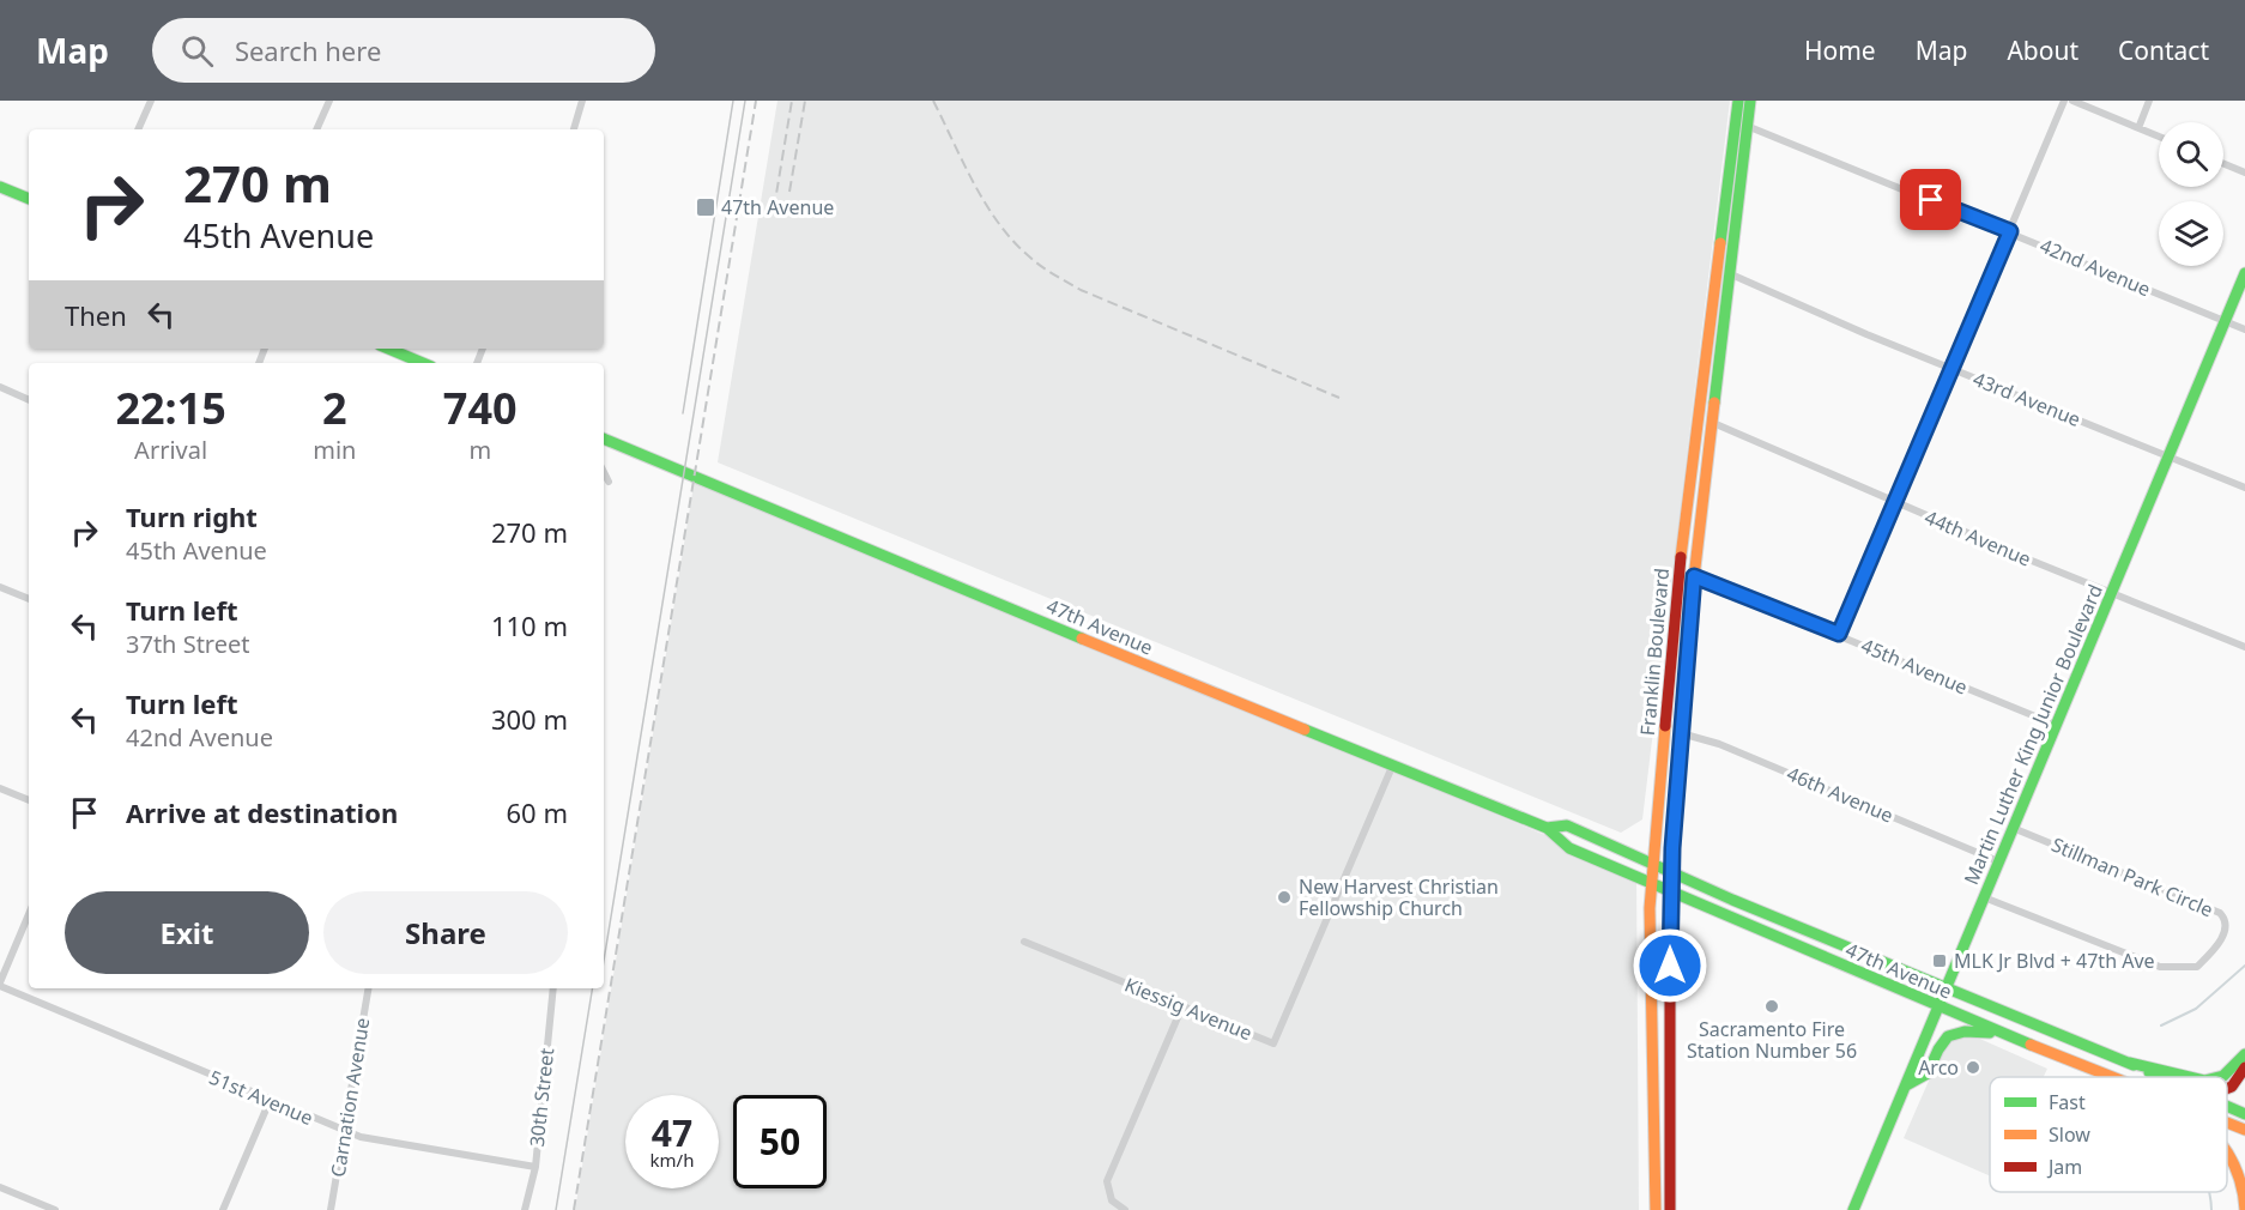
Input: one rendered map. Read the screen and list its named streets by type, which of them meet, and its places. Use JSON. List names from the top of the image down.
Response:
{
  "streets": {
    "main road": ["47th Avenue", "Franklin Boulevard", "Martin Luther King Junior Boulevard"],
    "street": [
      "42nd Avenue",
      "43rd Avenue",
      "44th Avenue",
      "45th Avenue",
      "46th Avenue",
      "Stillman Park Circle",
      "Kiessig Avenue",
      "51st Avenue",
      "Carnation Avenue",
      "30th Street"
    ]
  },
  "crossings": [
    ["42nd Avenue", "Franklin Boulevard"],
    ["42nd Avenue", "Martin Luther King Junior Boulevard"],
    ["43rd Avenue", "Franklin Boulevard"],
    ["43rd Avenue", "Martin Luther King Junior Boulevard"],
    ["44th Avenue", "Franklin Boulevard"],
    ["44th Avenue", "Martin Luther King Junior Boulevard"],
    ["47th Avenue", "Franklin Boulevard"],
    ["47th Avenue", "Martin Luther King Junior Boulevard"],
    ["47th Avenue", "Kiessig Avenue"],
    ["Franklin Boulevard", "45th Avenue"],
    ["Franklin Boulevard", "46th Avenue"],
    ["45th Avenue", "Martin Luther King Junior Boulevard"],
    ["Martin Luther King Junior Boulevard", "46th Avenue"],
    ["Martin Luther King Junior Boulevard", "Stillman Park Circle"],
    ["51st Avenue", "Carnation Avenue"],
    ["51st Avenue", "30th Street"]
  ],
  "places": {
    "transit": ["47th Avenue", "MLK Jr Blvd + 47th Ave"],
    "other": ["New Harvest Christian Fellowship Church", "Sacramento Fire Station Number 56", "Arco"]
  },
  "legend": ["Fast", "Slow", "Jam"],
  "page": {
    "header": "Map",
    "search": "Search here",
    "nav": [
      "Home",
      "Map",
      "About",
      "Contact"
    ],
    "turn": ["270 m", "45th Avenue"],
    "then": "Then",
    "eta": [
      "22:15",
      "Arrival",
      "2",
      "min",
      "740",
      "m"
    ],
    "list": [
      {
        "name": "Turn right",
        "note": "45th Avenue",
        "value": "270 m"
      },
      {
        "name": "Turn left",
        "note": "37th Street",
        "value": "110 m"
      },
      {
        "name": "Turn left",
        "note": "42nd Avenue",
        "value": "300 m"
      },
      {
        "name": "Arrive at destination",
        "value": "60 m"
      }
    ],
    "buttons": ["Exit", "Share"],
    "speed": "47 km/h",
    "limit": "50"
  }
}
